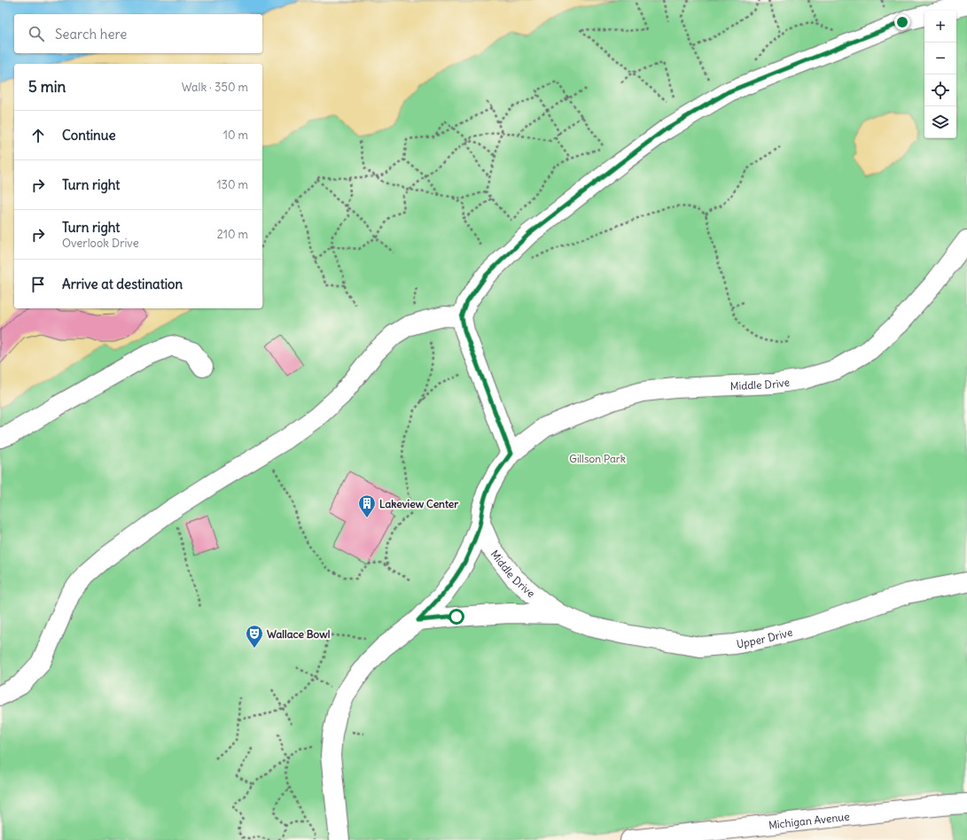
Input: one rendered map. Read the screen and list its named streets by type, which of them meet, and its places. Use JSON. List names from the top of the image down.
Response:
{
  "streets": {
    "street": ["Middle Drive", "Upper Drive", "Michigan Avenue"]
  },
  "crossings": [
    ["Middle Drive", "Upper Drive"]
  ],
  "parks": ["Gillson Park"],
  "places": {
    "building": ["Lakeview Center"],
    "theatre": ["Wallace Bowl"]
  },
  "page": {
    "map_buttons": ["+", "−"],
    "search": "Search here",
    "heading": ["5 min", "Walk · 350 m"],
    "list": [
      ["Continue", "10 m"],
      ["Turn right", "130 m"],
      ["Turn right", "Overlook Drive", "210 m"],
      "Arrive at destination"
    ]
  }
}
